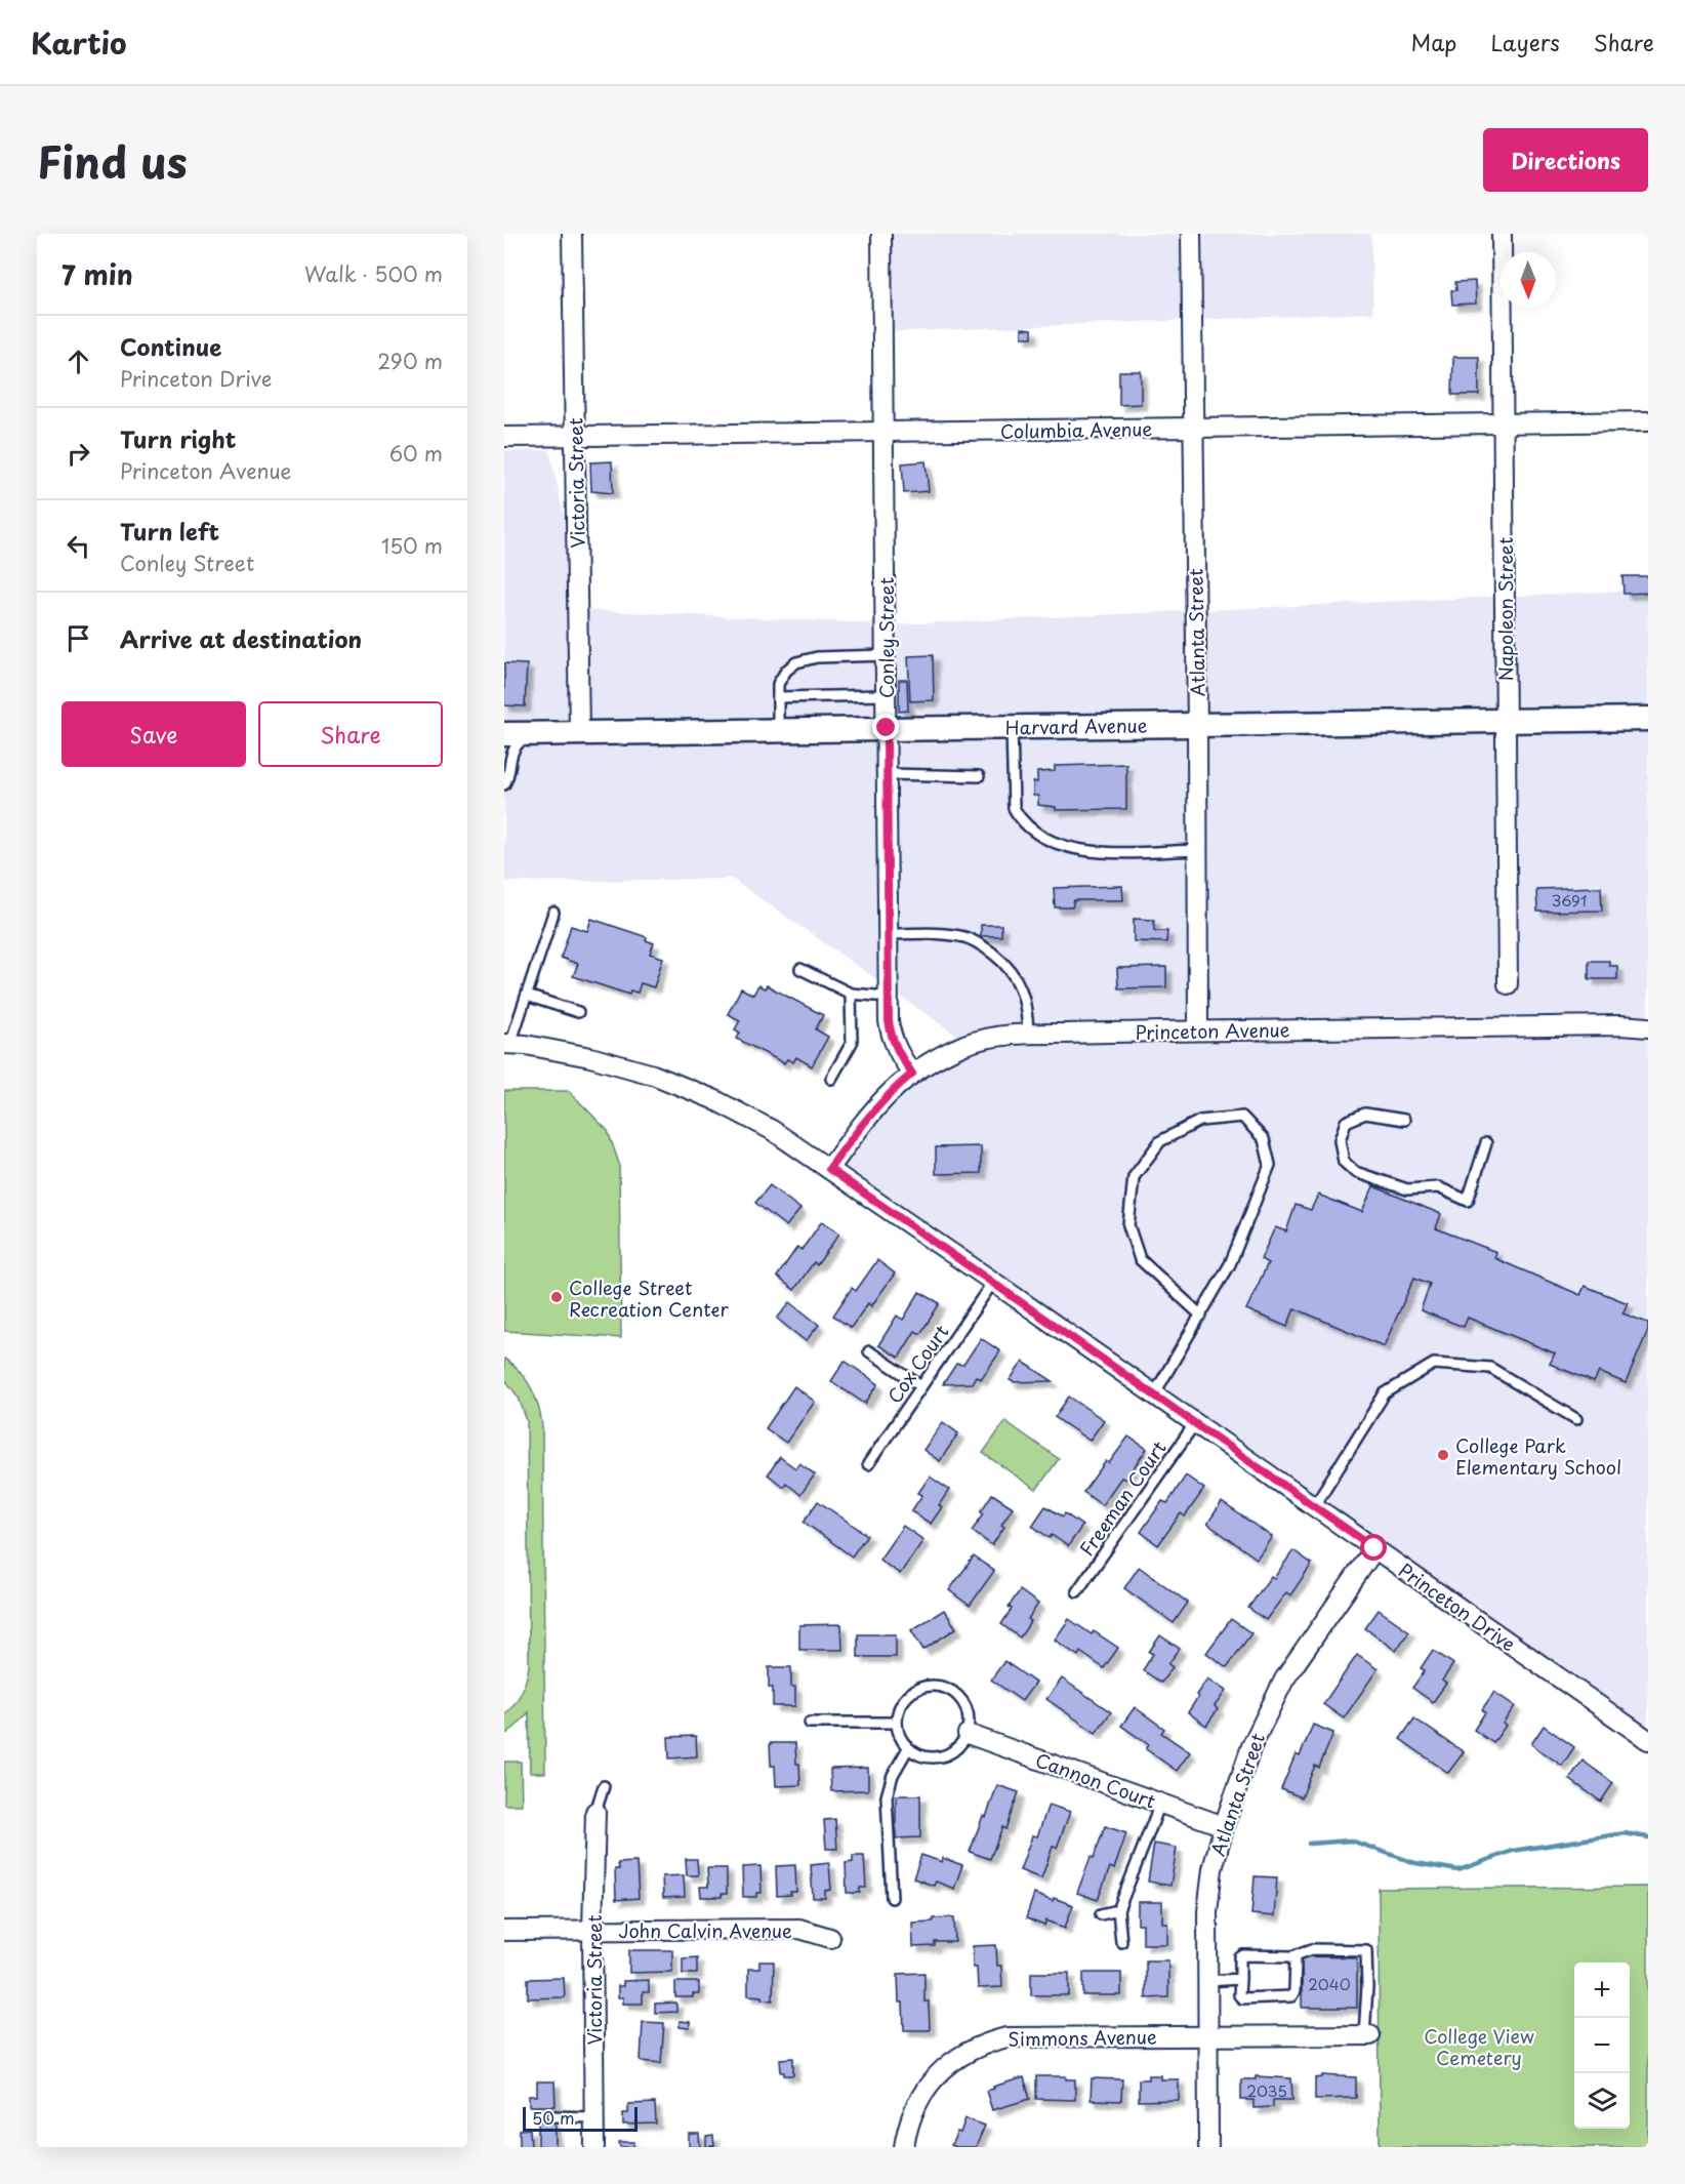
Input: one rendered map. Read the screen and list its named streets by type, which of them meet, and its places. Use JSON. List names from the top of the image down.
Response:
{
  "streets": {
    "street": [
      "Columbia Avenue",
      "Victoria Street",
      "Napoleon Street",
      "Atlanta Street",
      "Conley Street",
      "Harvard Avenue",
      "Princeton Avenue",
      "Princeton Drive",
      "Cannon Court",
      "John Calvin Avenue",
      "Simmons Avenue"
    ],
    "lane": ["Cox Court", "Freeman Court"]
  },
  "crossings": [
    ["Columbia Avenue", "Victoria Street"],
    ["Columbia Avenue", "Napoleon Street"],
    ["Columbia Avenue", "Atlanta Street"],
    ["Columbia Avenue", "Conley Street"],
    ["Victoria Street", "Harvard Avenue"],
    ["Victoria Street", "John Calvin Avenue"],
    ["Napoleon Street", "Harvard Avenue"],
    ["Atlanta Street", "Harvard Avenue"],
    ["Atlanta Street", "Princeton Avenue"],
    ["Atlanta Street", "Princeton Drive"],
    ["Atlanta Street", "Cannon Court"],
    ["Atlanta Street", "Simmons Avenue"],
    ["Conley Street", "Harvard Avenue"],
    ["Conley Street", "Princeton Avenue"],
    ["Princeton Avenue", "Princeton Drive"],
    ["Cox Court", "Princeton Drive"],
    ["Freeman Court", "Princeton Drive"]
  ],
  "parks": ["College View Cemetery"],
  "places": ["College Street Recreation Center", "College Park Elementary School"],
  "house_numbers": ["3691", "2040", "2035"],
  "scale_bar": "50 m",
  "north": "bottom",
  "page": {
    "header": "Kartio",
    "nav": ["Map", "Layers", "Share"],
    "title": "Find us",
    "buttons": [
      "Directions",
      ["Save", "Share"]
    ],
    "heading": ["7 min", "Walk · 500 m"],
    "list": [
      ["Continue", "Princeton Drive", "290 m"],
      ["Turn right", "Princeton Avenue", "60 m"],
      ["Turn left", "Conley Street", "150 m"],
      "Arrive at destination"
    ],
    "map_buttons": ["+", "−"],
    "scale": "50 m"
  }
}
